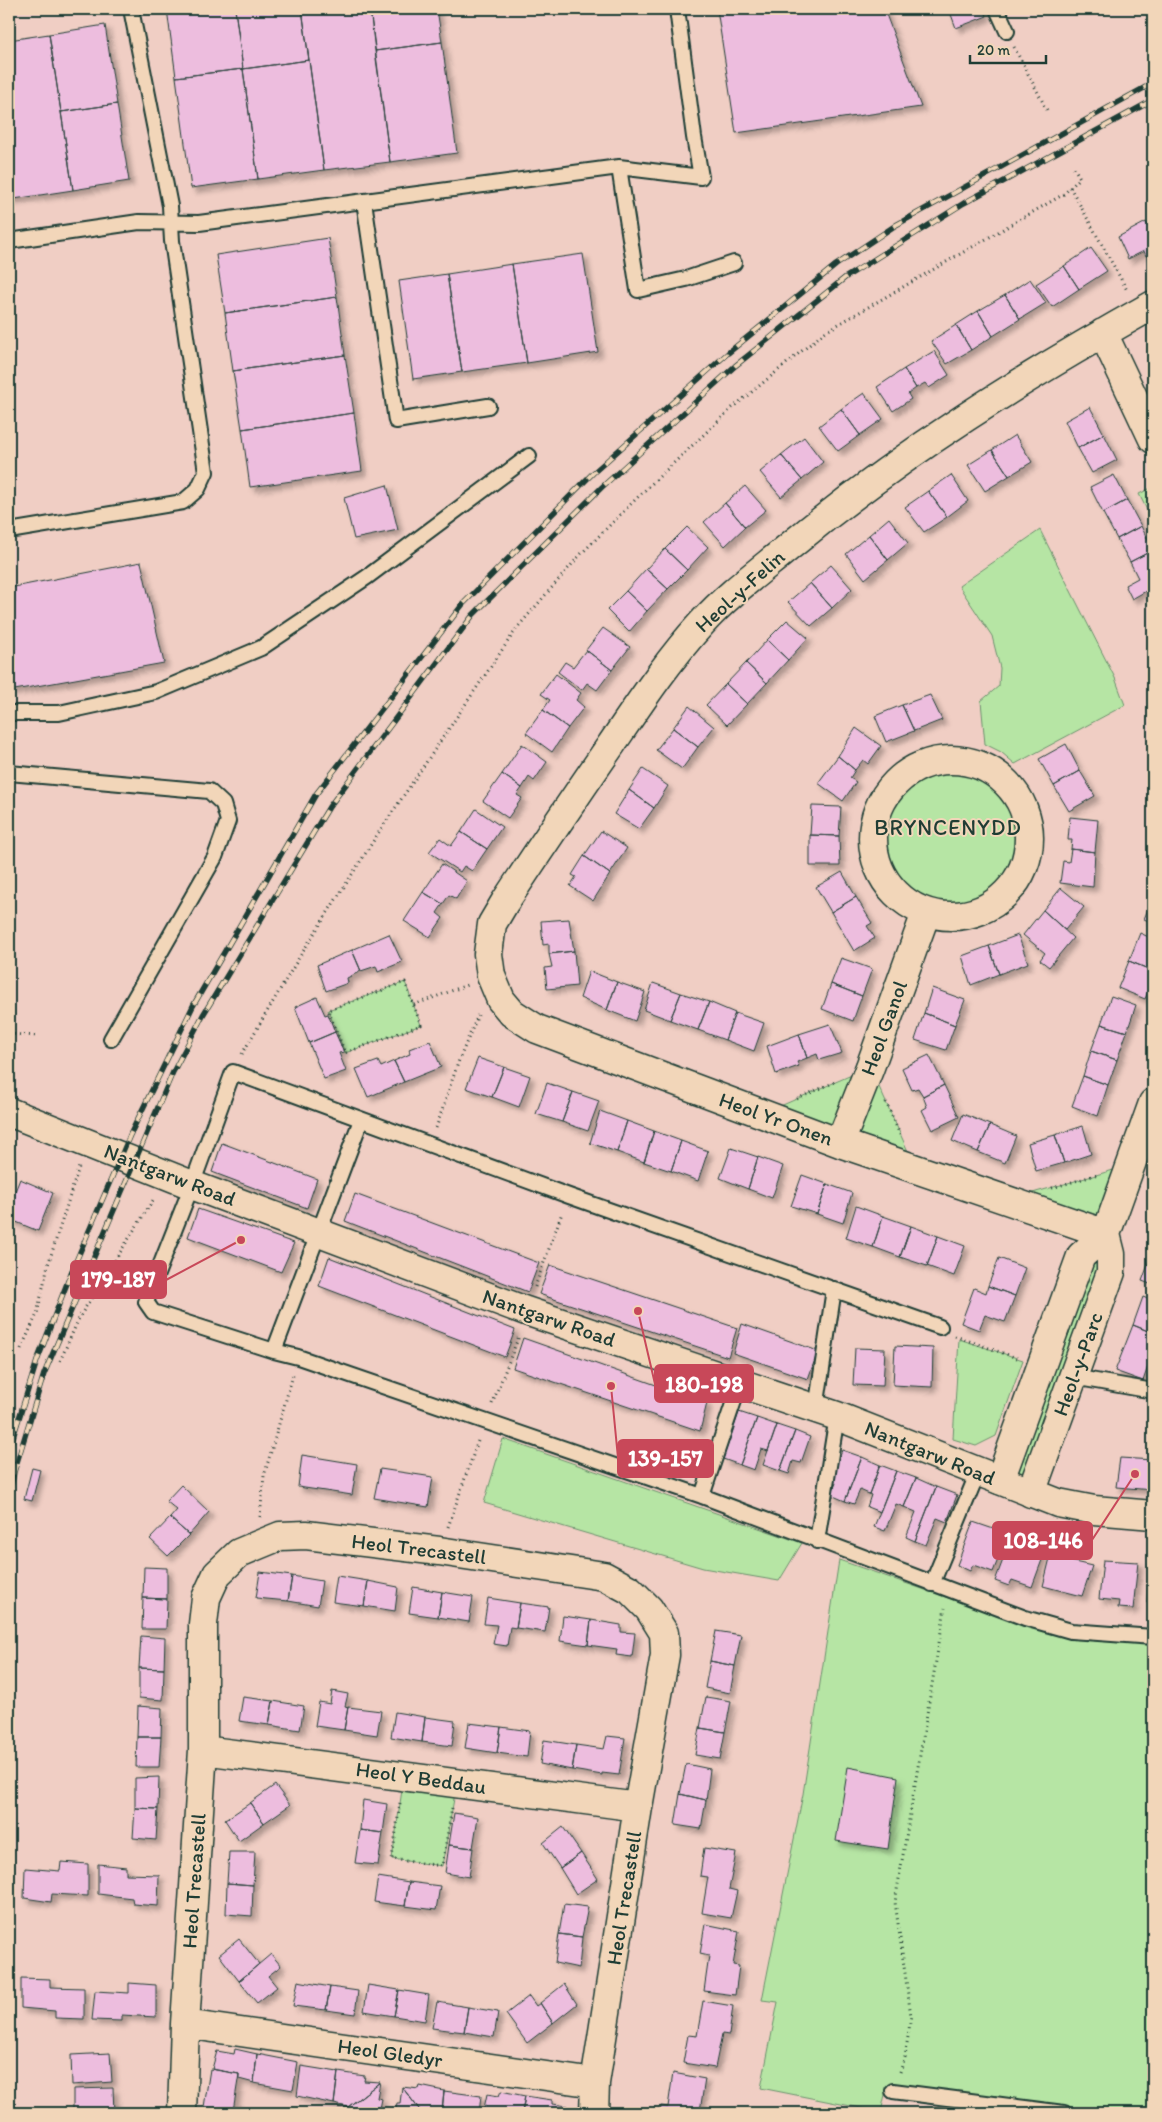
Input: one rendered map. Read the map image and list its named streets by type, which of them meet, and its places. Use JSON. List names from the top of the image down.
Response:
{
  "streets": {
    "street": [
      "Heol-y-Felin",
      "Heol Ganol",
      "Heol Yr Onen",
      "Nantgarw Road",
      "Heol-y-Parc",
      "Heol Trecastell",
      "Heol Y Beddau",
      "Heol Gledyr"
    ]
  },
  "crossings": [
    ["Heol-y-Felin", "Heol Yr Onen"],
    ["Heol Ganol", "Heol Yr Onen"],
    ["Heol Yr Onen", "Heol-y-Parc"],
    ["Nantgarw Road", "Heol-y-Parc"],
    ["Heol Trecastell", "Heol Y Beddau"],
    ["Heol Trecastell", "Heol Gledyr"]
  ],
  "districts": ["BRYNCENYDD"],
  "places": [
    "179-187",
    "180-198",
    "139-157",
    "108-146"
  ],
  "scale_bar": "20 m"
}
